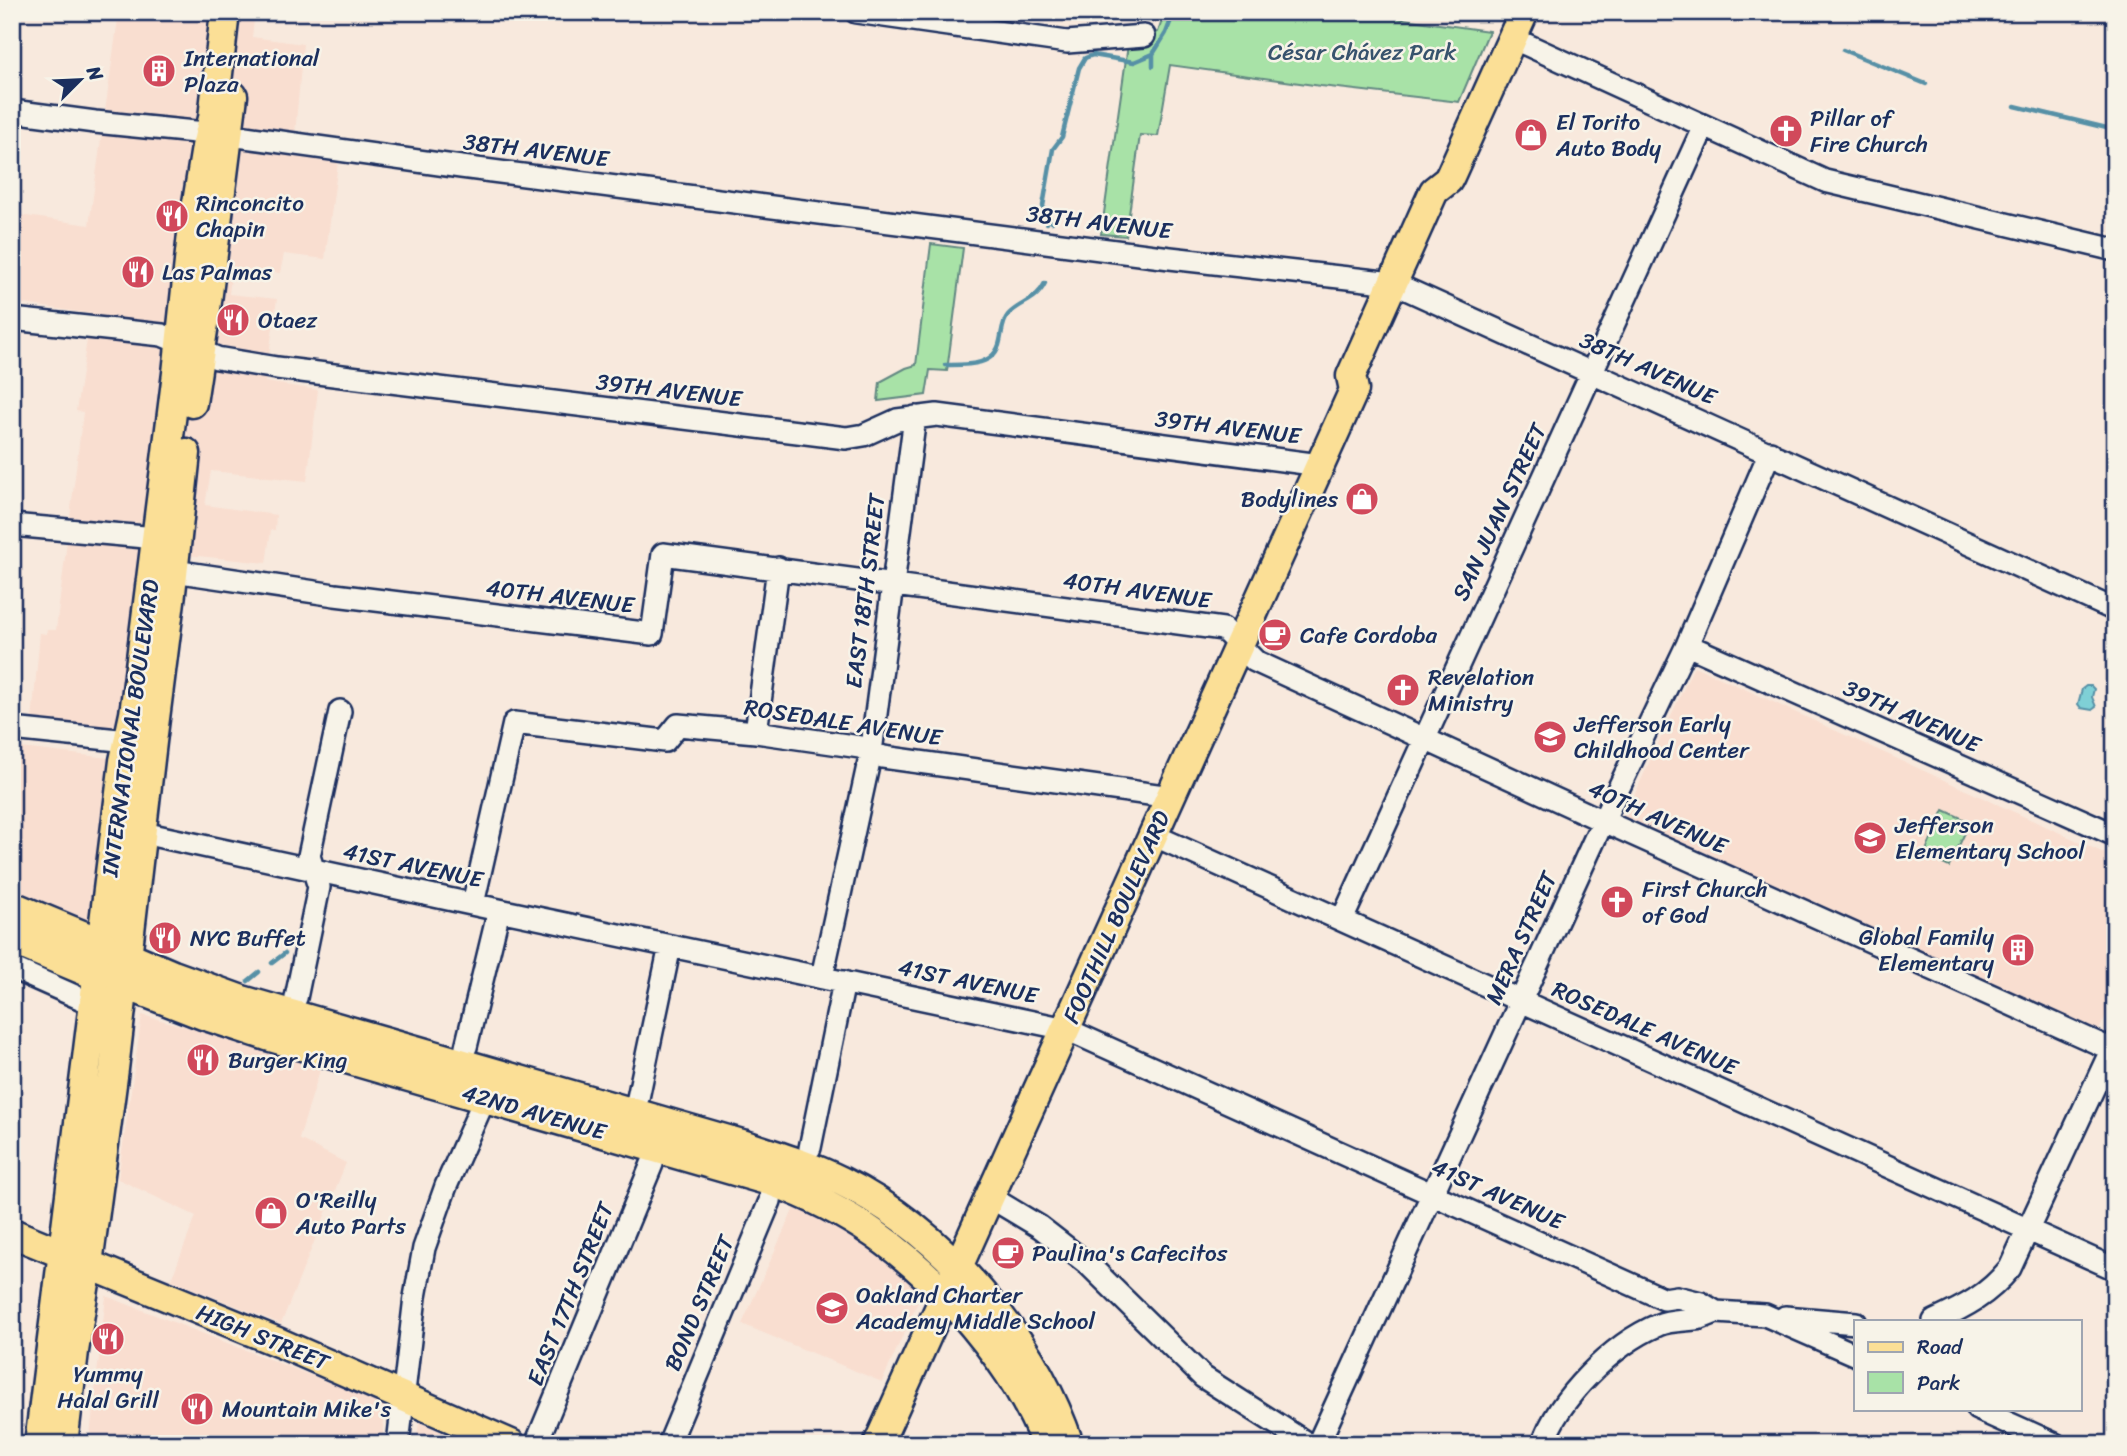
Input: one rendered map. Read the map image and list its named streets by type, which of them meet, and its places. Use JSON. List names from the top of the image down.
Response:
{
  "streets": {
    "main road": [
      "INTERNATIONAL BOULEVARD",
      "FOOTHILL BOULEVARD",
      "42ND AVENUE",
      "HIGH STREET"
    ],
    "street": [
      "38TH AVENUE",
      "39TH AVENUE",
      "SAN JUAN STREET",
      "40TH AVENUE",
      "EAST 18TH STREET",
      "ROSEDALE AVENUE",
      "41ST AVENUE",
      "MERA STREET",
      "EAST 17TH STREET",
      "BOND STREET"
    ]
  },
  "crossings": [
    ["38TH AVENUE", "SAN JUAN STREET"],
    ["38TH AVENUE", "INTERNATIONAL BOULEVARD"],
    ["38TH AVENUE", "FOOTHILL BOULEVARD"],
    ["38TH AVENUE", "MERA STREET"],
    ["39TH AVENUE", "EAST 18TH STREET"],
    ["39TH AVENUE", "INTERNATIONAL BOULEVARD"],
    ["39TH AVENUE", "FOOTHILL BOULEVARD"],
    ["39TH AVENUE", "MERA STREET"],
    ["SAN JUAN STREET", "40TH AVENUE"],
    ["SAN JUAN STREET", "ROSEDALE AVENUE"],
    ["40TH AVENUE", "EAST 18TH STREET"],
    ["40TH AVENUE", "INTERNATIONAL BOULEVARD"],
    ["40TH AVENUE", "FOOTHILL BOULEVARD"],
    ["40TH AVENUE", "MERA STREET"],
    ["EAST 18TH STREET", "ROSEDALE AVENUE"],
    ["EAST 18TH STREET", "41ST AVENUE"],
    ["ROSEDALE AVENUE", "41ST AVENUE"],
    ["ROSEDALE AVENUE", "FOOTHILL BOULEVARD"],
    ["ROSEDALE AVENUE", "MERA STREET"],
    ["INTERNATIONAL BOULEVARD", "41ST AVENUE"],
    ["INTERNATIONAL BOULEVARD", "42ND AVENUE"],
    ["INTERNATIONAL BOULEVARD", "HIGH STREET"],
    ["41ST AVENUE", "FOOTHILL BOULEVARD"],
    ["41ST AVENUE", "MERA STREET"],
    ["FOOTHILL BOULEVARD", "42ND AVENUE"],
    ["42ND AVENUE", "BOND STREET"]
  ],
  "parks": ["César Chávez Park"],
  "places": {
    "building": ["International Plaza", "Global Family Elementary"],
    "church": ["Pillar of Fire Church", "Revelation Ministry", "First Church of God"],
    "shop": ["El Torito Auto Body", "Bodylines", "O'Reilly Auto Parts"],
    "restaurant": [
      "Rinconcito Chapin",
      "Las Palmas",
      "Otaez",
      "NYC Buffet",
      "Burger King",
      "Yummy Halal Grill",
      "Mountain Mike's"
    ],
    "cafe": ["Cafe Cordoba", "Paulina's Cafecitos"],
    "school or university": ["Jefferson Early Childhood Center", "Jefferson Elementary School", "Oakland Charter Academy Middle School"]
  },
  "legend": ["Road", "Park"],
  "north": "top right"
}
